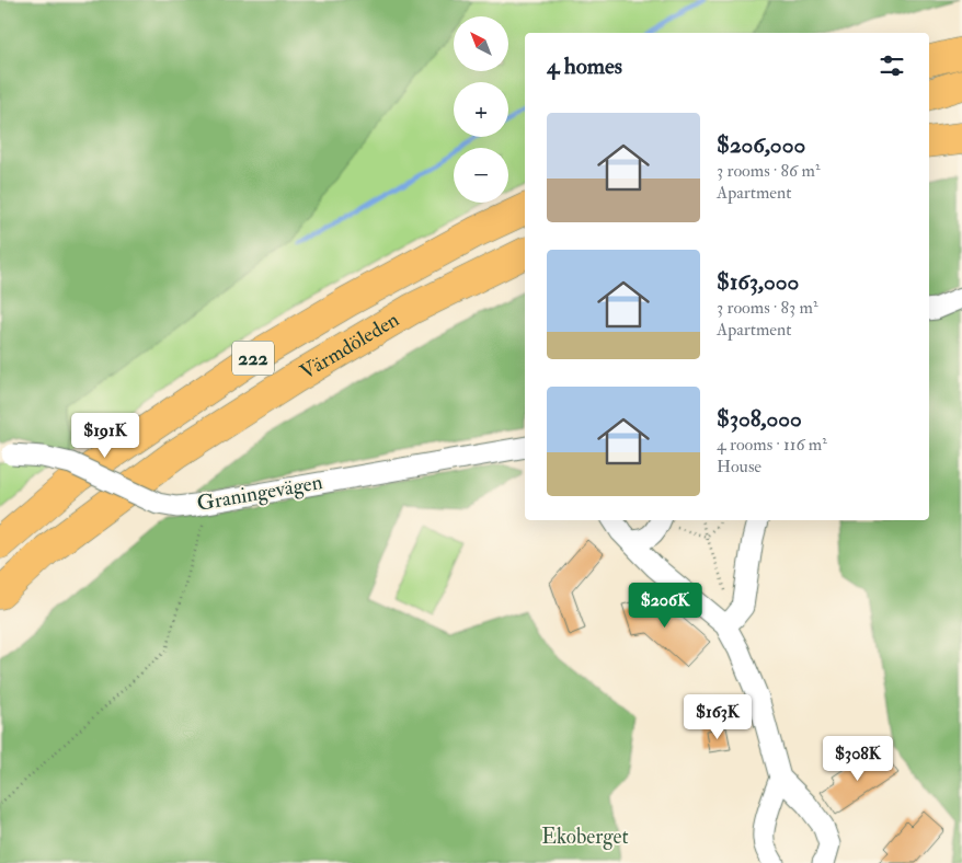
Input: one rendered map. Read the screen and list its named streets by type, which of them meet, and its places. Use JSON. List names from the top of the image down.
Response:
{
  "streets": {
    "highway": ["Värmdöleden", "222"],
    "street": ["Graningevägen"]
  },
  "parks": ["Ekoberget"],
  "north": "top left",
  "page": {
    "map_buttons": ["+", "−"],
    "heading": "4 homes",
    "list": [
      {
        "name": "$206,000",
        "note": "3 rooms · 86 m² · Apartment"
      },
      {
        "name": "$163,000",
        "note": "3 rooms · 83 m² · Apartment"
      },
      {
        "name": "$308,000",
        "note": "4 rooms · 116 m² · House"
      }
    ],
    "price": [
      "$191K",
      "$206K",
      "$163K",
      "$308K"
    ]
  }
}
